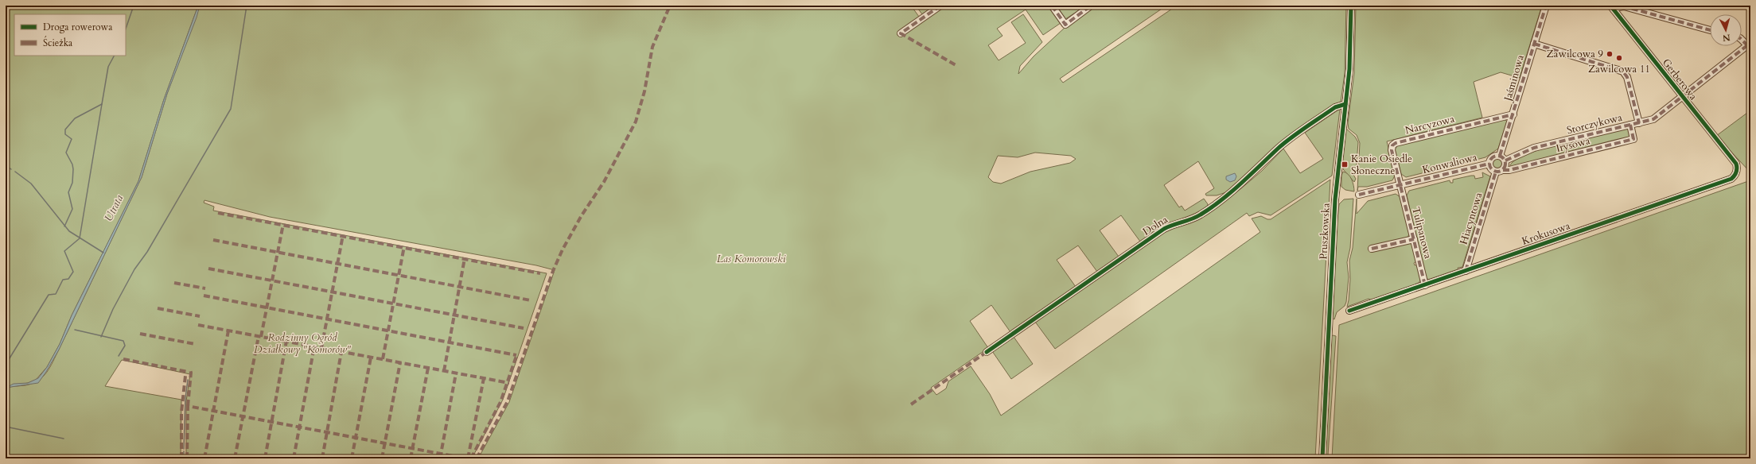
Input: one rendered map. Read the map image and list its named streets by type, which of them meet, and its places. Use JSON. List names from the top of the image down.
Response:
{
  "streets": {
    "street": [
      "Jaśminowa",
      "Gerberowa",
      "Storczykowa",
      "Narcyzowa",
      "Irysowa",
      "Konwaliowa",
      "Hiacyntowa",
      "Dolna",
      "Pruszkowska",
      "Tulipanowa",
      "Krokusowa"
    ]
  },
  "crossings": [
    ["Jaśminowa", "Storczykowa"],
    ["Jaśminowa", "Narcyzowa"],
    ["Jaśminowa", "Irysowa"],
    ["Jaśminowa", "Konwaliowa"],
    ["Jaśminowa", "Hiacyntowa"],
    ["Gerberowa", "Storczykowa"],
    ["Gerberowa", "Krokusowa"],
    ["Storczykowa", "Irysowa"],
    ["Storczykowa", "Konwaliowa"],
    ["Storczykowa", "Hiacyntowa"],
    ["Narcyzowa", "Konwaliowa"],
    ["Narcyzowa", "Tulipanowa"],
    ["Irysowa", "Konwaliowa"],
    ["Irysowa", "Hiacyntowa"],
    ["Konwaliowa", "Hiacyntowa"],
    ["Konwaliowa", "Tulipanowa"],
    ["Hiacyntowa", "Krokusowa"],
    ["Dolna", "Pruszkowska"],
    ["Tulipanowa", "Krokusowa"]
  ],
  "water": ["Utrata"],
  "parks": ["Las Komorowski", "Rodzinny Ogród Działkowy \"Komorów\""],
  "places": {
    "other": ["Zawilcowa 9", "Zawilcowa 11"],
    "transit": ["Kanie Osiedle Słoneczne"]
  },
  "legend": ["Droga rowerowa", "Ścieżka"],
  "north": "bottom"
}
